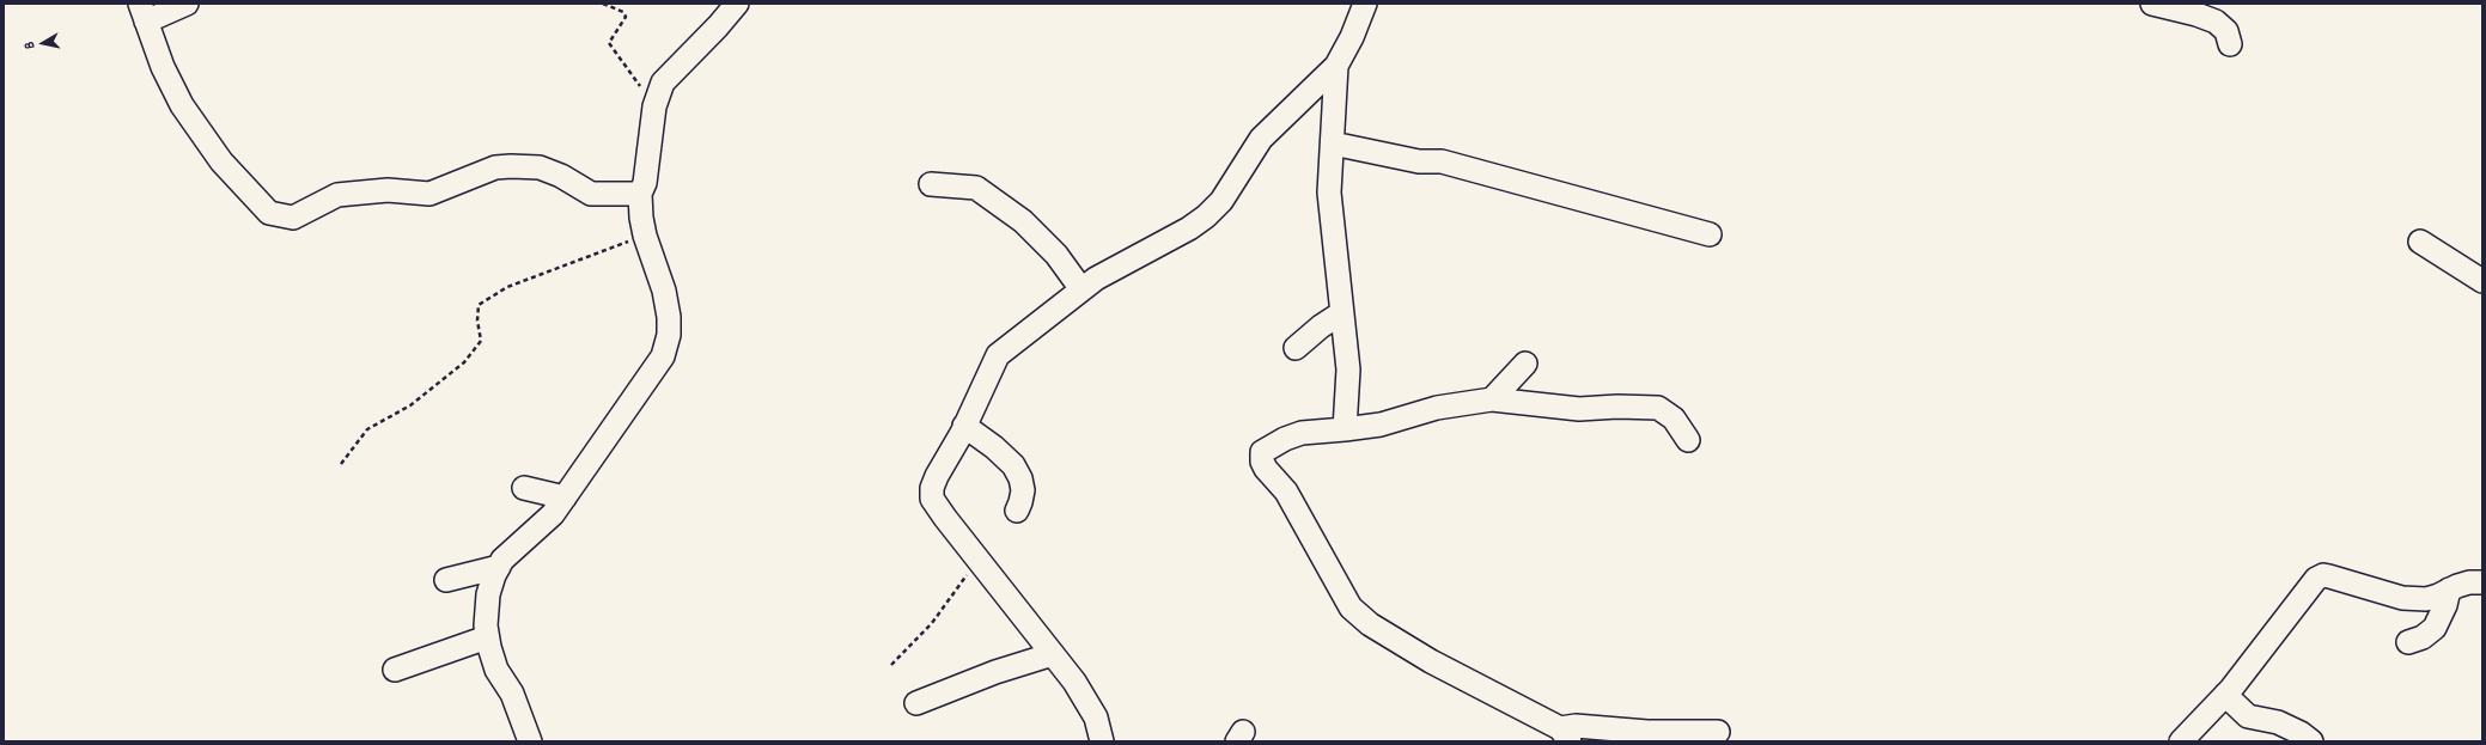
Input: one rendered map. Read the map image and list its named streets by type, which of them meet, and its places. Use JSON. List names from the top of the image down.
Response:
{
  "north": "left"
}
